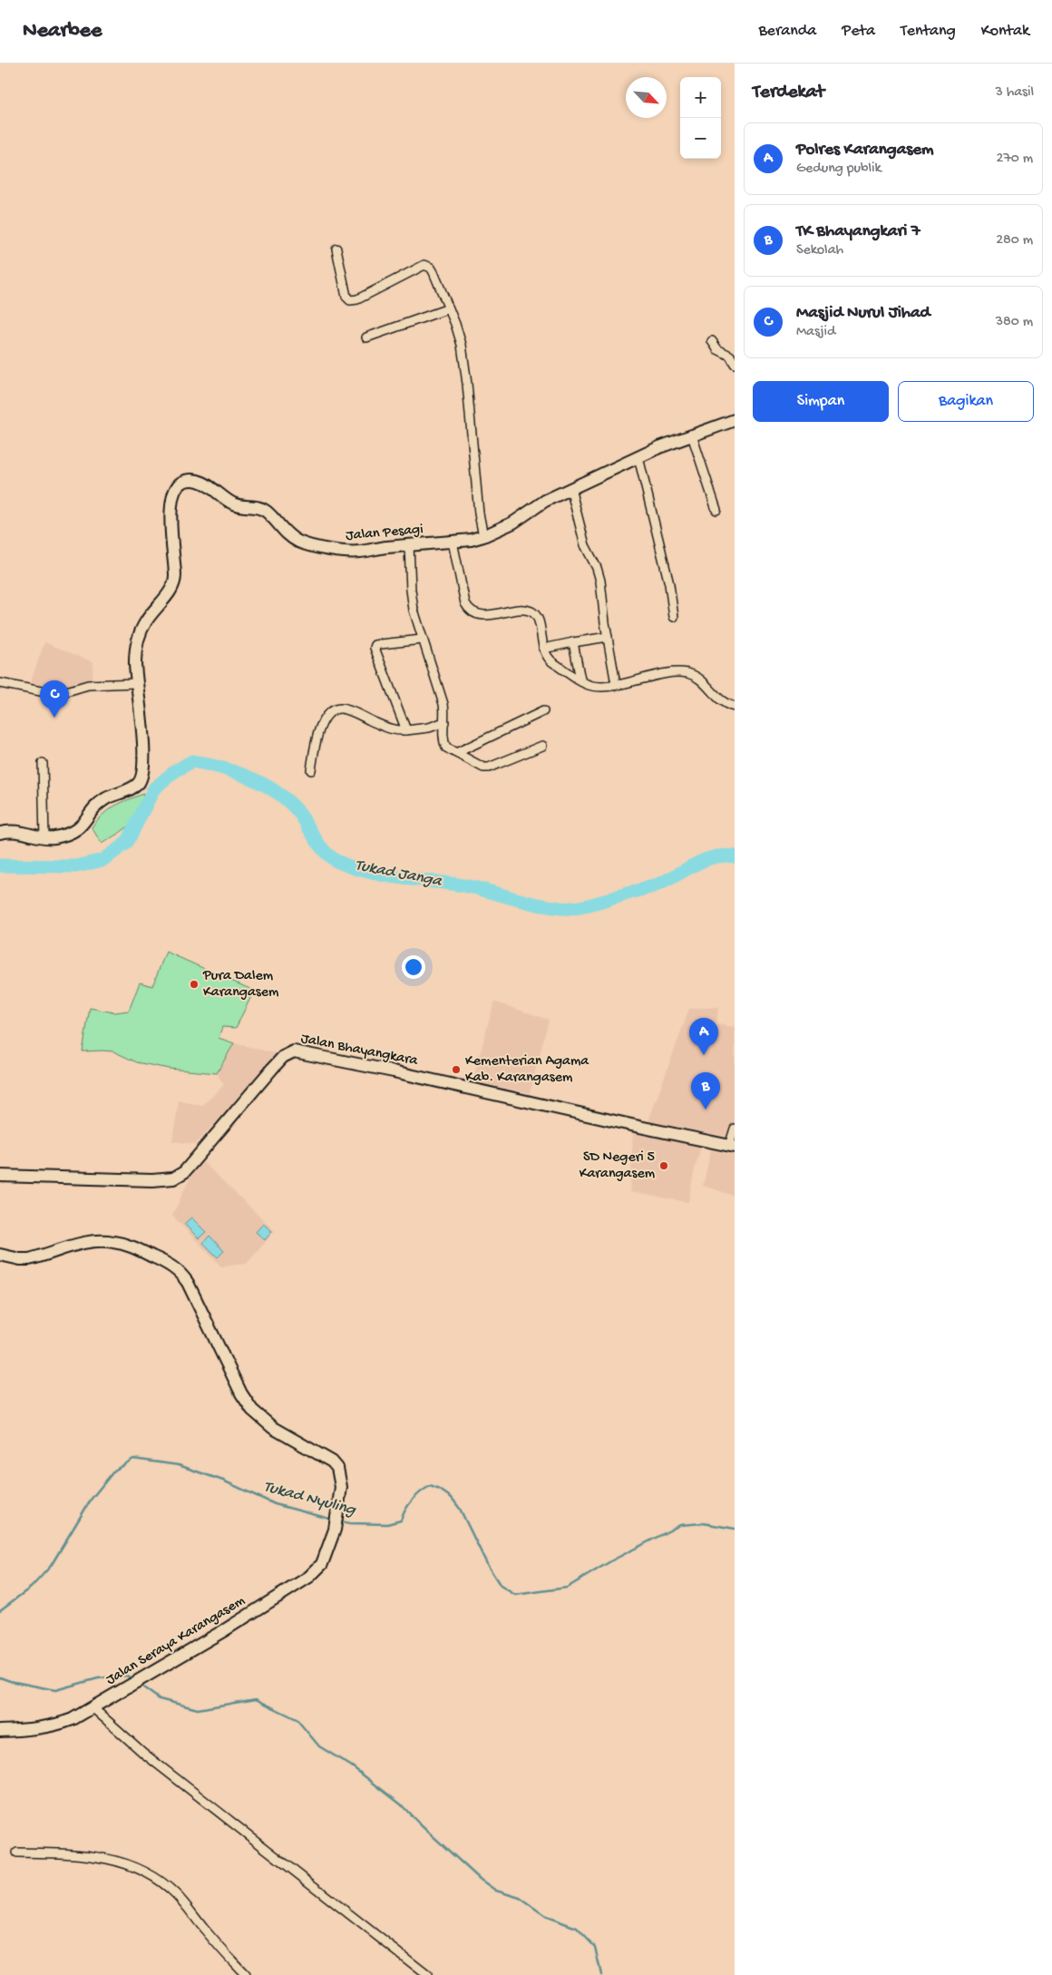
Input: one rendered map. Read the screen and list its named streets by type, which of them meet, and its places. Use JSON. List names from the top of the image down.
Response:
{
  "streets": {
    "street": ["Jalan Pesagi", "Jalan Bhayangkara", "Jalan Seraya Karangasem"]
  },
  "water": ["Tukad Janga", "Tukad Nyuling"],
  "places": ["Pura Dalem Karangasem", "Kementerian Agama Kab. Karangasem", "SD Negeri 5 Karangasem"],
  "north": "bottom right",
  "page": {
    "header": "Nearbee",
    "nav": [
      "Beranda",
      "Peta",
      "Tentang",
      "Kontak"
    ],
    "heading": ["Terdekat", "3 hasil"],
    "map_buttons": ["+", "−"],
    "list": [
      {
        "mark": "A",
        "name": "Polres Karangasem",
        "note": "Gedung publik",
        "value": "270 m"
      },
      {
        "mark": "B",
        "name": "TK Bhayangkari 7",
        "note": "Sekolah",
        "value": "280 m"
      },
      {
        "mark": "C",
        "name": "Masjid Nurul Jihad",
        "note": "Masjid",
        "value": "380 m"
      }
    ],
    "buttons": ["Simpan", "Bagikan"],
    "pins": ["C", "A", "B"]
  }
}
